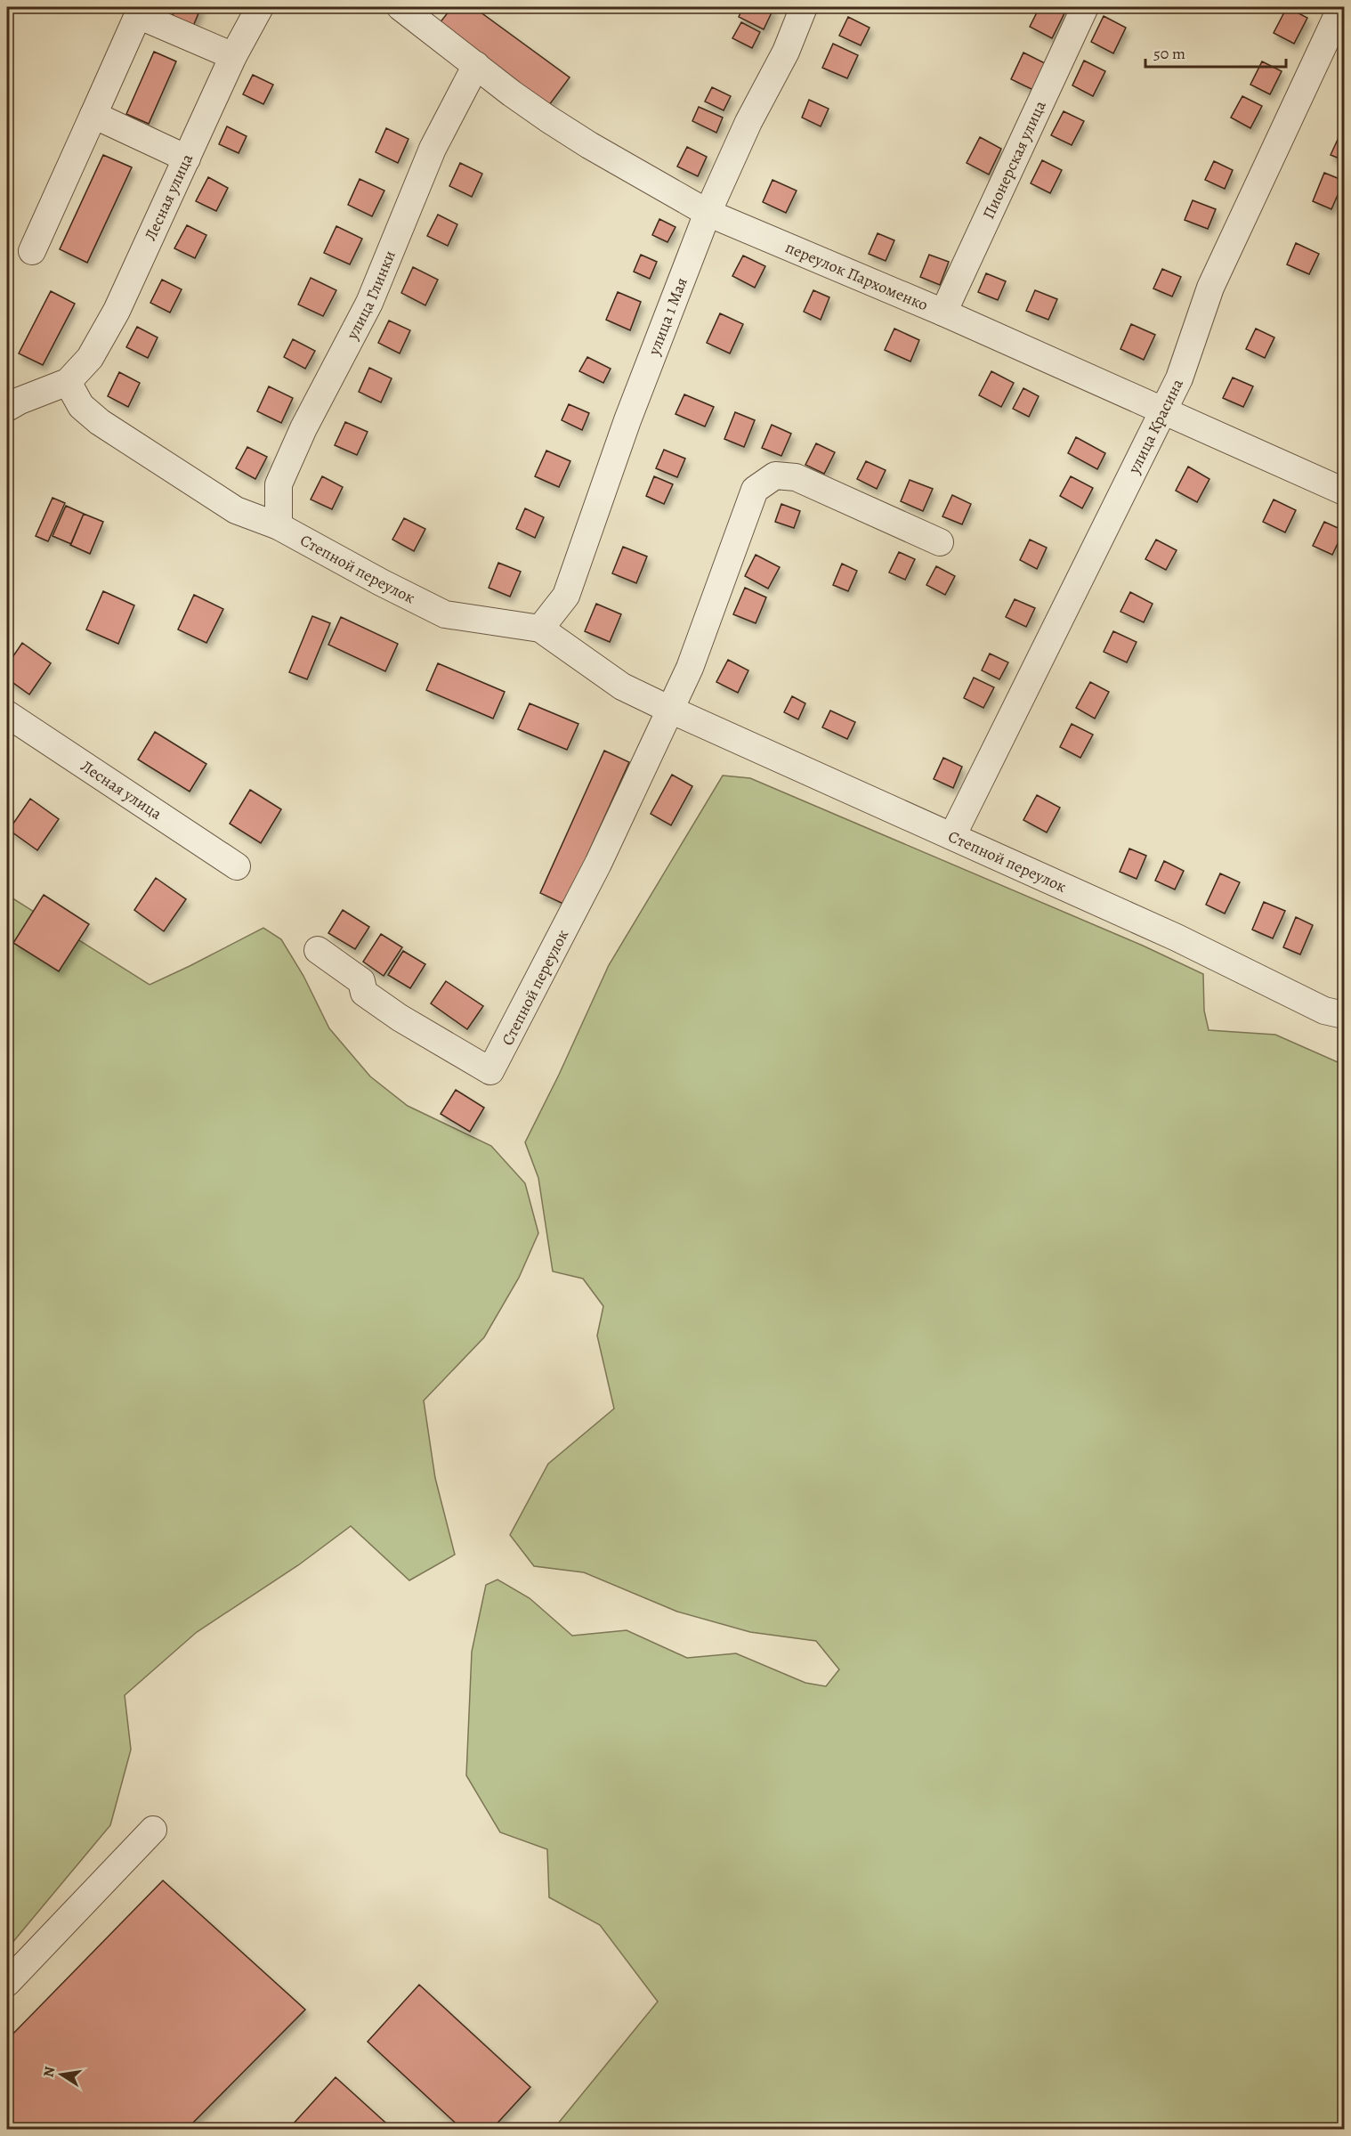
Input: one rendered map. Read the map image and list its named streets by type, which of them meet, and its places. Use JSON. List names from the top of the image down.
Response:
{
  "streets": {
    "street": [
      "Пионерская улица",
      "Лесная улица",
      "переулок Пархоменко",
      "улица Глинки",
      "улица 1 Мая",
      "улица Красина",
      "Степной переулок"
    ]
  },
  "crossings": [
    ["Пионерская улица", "переулок Пархоменко"],
    ["Лесная улица", "Степной переулок"],
    ["переулок Пархоменко", "улица Глинки"],
    ["переулок Пархоменко", "улица 1 Мая"],
    ["переулок Пархоменко", "улица Красина"],
    ["улица Глинки", "Степной переулок"],
    ["улица 1 Мая", "Степной переулок"],
    ["улица Красина", "Степной переулок"]
  ],
  "scale_bar": "50 m",
  "north": "left"
}
